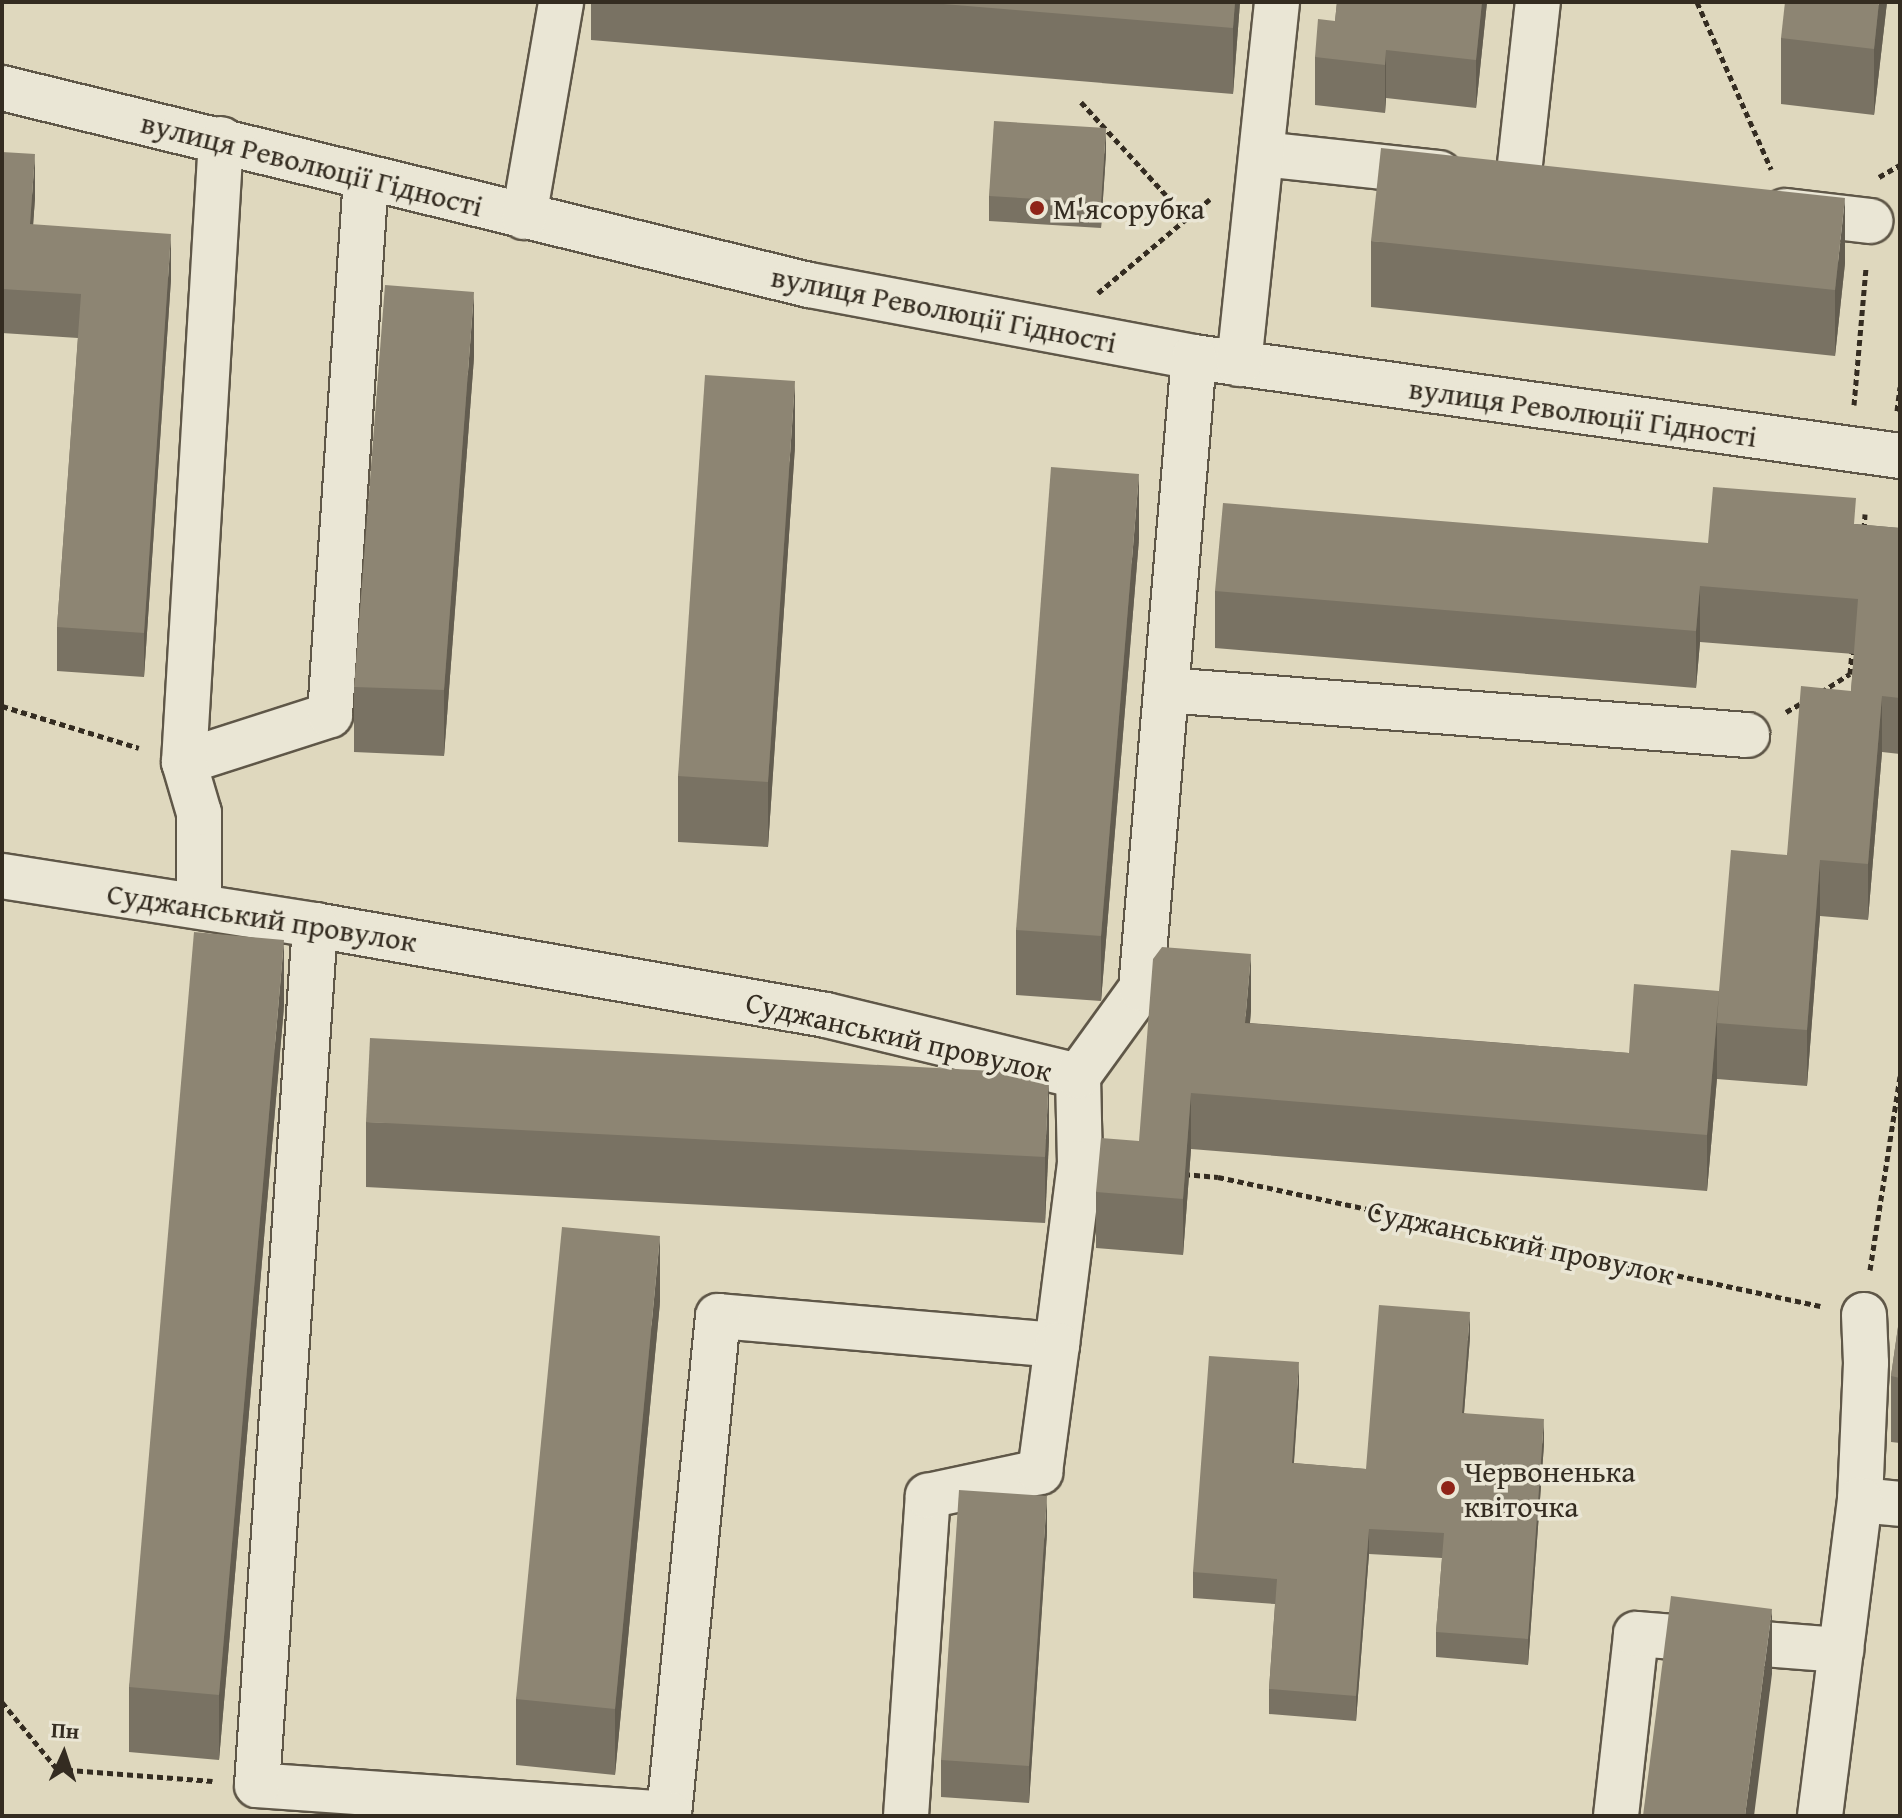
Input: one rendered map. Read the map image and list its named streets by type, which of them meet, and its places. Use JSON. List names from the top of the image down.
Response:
{
  "streets": {
    "street": ["вулиця Революції Гідності", "Суджанський провулок"]
  },
  "places": ["М'ясорубка", "Червоненька квіточка"],
  "north": "top"
}
